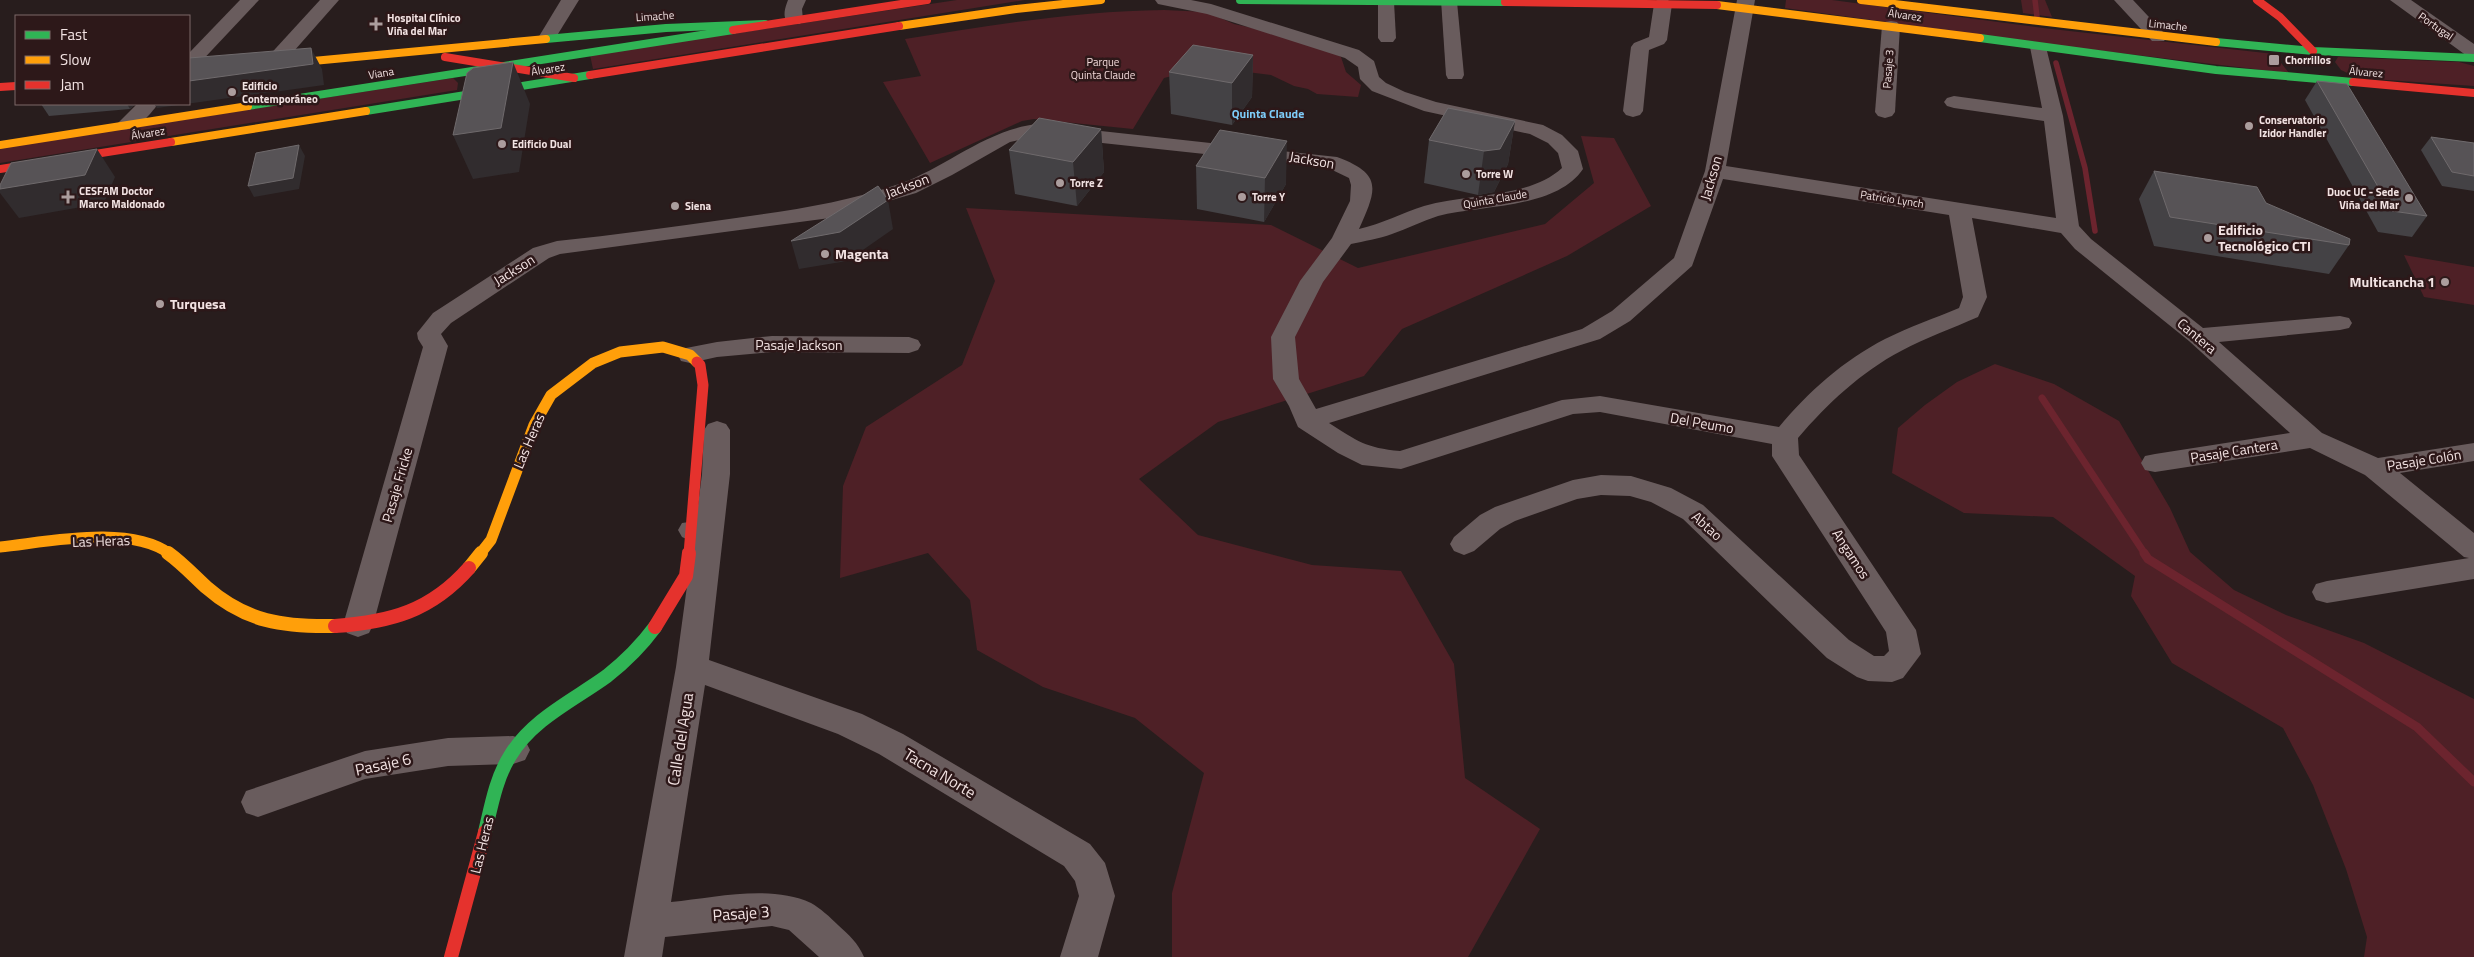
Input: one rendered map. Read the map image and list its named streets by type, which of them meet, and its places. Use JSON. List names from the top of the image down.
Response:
{
  "streets": {
    "main road": [
      "Álvarez",
      "Limache",
      "Viana",
      "Las Heras"
    ],
    "street": [
      "Portugal",
      "Pasaje 3",
      "Jackson",
      "Quinta Claude",
      "Patricio Lynch",
      "Cantera",
      "Pasaje Jackson",
      "Del Peumo",
      "Pasaje Cantera",
      "Pasaje Colón",
      "Pasaje Fricke",
      "Abtao",
      "Angamos",
      "Calle del Agua",
      "Pasaje 6",
      "Tacna Norte"
    ]
  },
  "crossings": [
    ["Álvarez", "Limache"],
    ["Álvarez", "Pasaje 3"],
    ["Álvarez", "Jackson"],
    ["Limache", "Viana"],
    ["Pasaje 3", "Calle del Agua"],
    ["Jackson", "Quinta Claude"],
    ["Jackson", "Patricio Lynch"],
    ["Jackson", "Del Peumo"],
    ["Jackson", "Pasaje Fricke"],
    ["Patricio Lynch", "Cantera"],
    ["Cantera", "Pasaje Cantera"],
    ["Cantera", "Pasaje Colón"],
    ["Pasaje Jackson", "Las Heras"],
    ["Del Peumo", "Angamos"],
    ["Las Heras", "Pasaje Fricke"],
    ["Las Heras", "Calle del Agua"],
    ["Las Heras", "Pasaje 6"],
    ["Abtao", "Angamos"],
    ["Calle del Agua", "Tacna Norte"]
  ],
  "districts": ["Quinta Claude"],
  "parks": ["Parque Quinta Claude"],
  "places": {
    "health": ["Hospital Clínico Viña del Mar", "CESFAM Doctor Marco Maldonado"],
    "transit": ["Chorrillos"],
    "other": [
      "Edificio Contemporáneo",
      "Conservatorio Izidor Handler",
      "Edificio Dual",
      "Torre W",
      "Torre Z",
      "Torre Y",
      "Duoc UC - Sede Viña del Mar",
      "Siena",
      "Edificio Tecnológico CTI",
      "Magenta",
      "Multicancha 1",
      "Turquesa"
    ]
  },
  "legend": ["Fast", "Slow", "Jam"]
}
